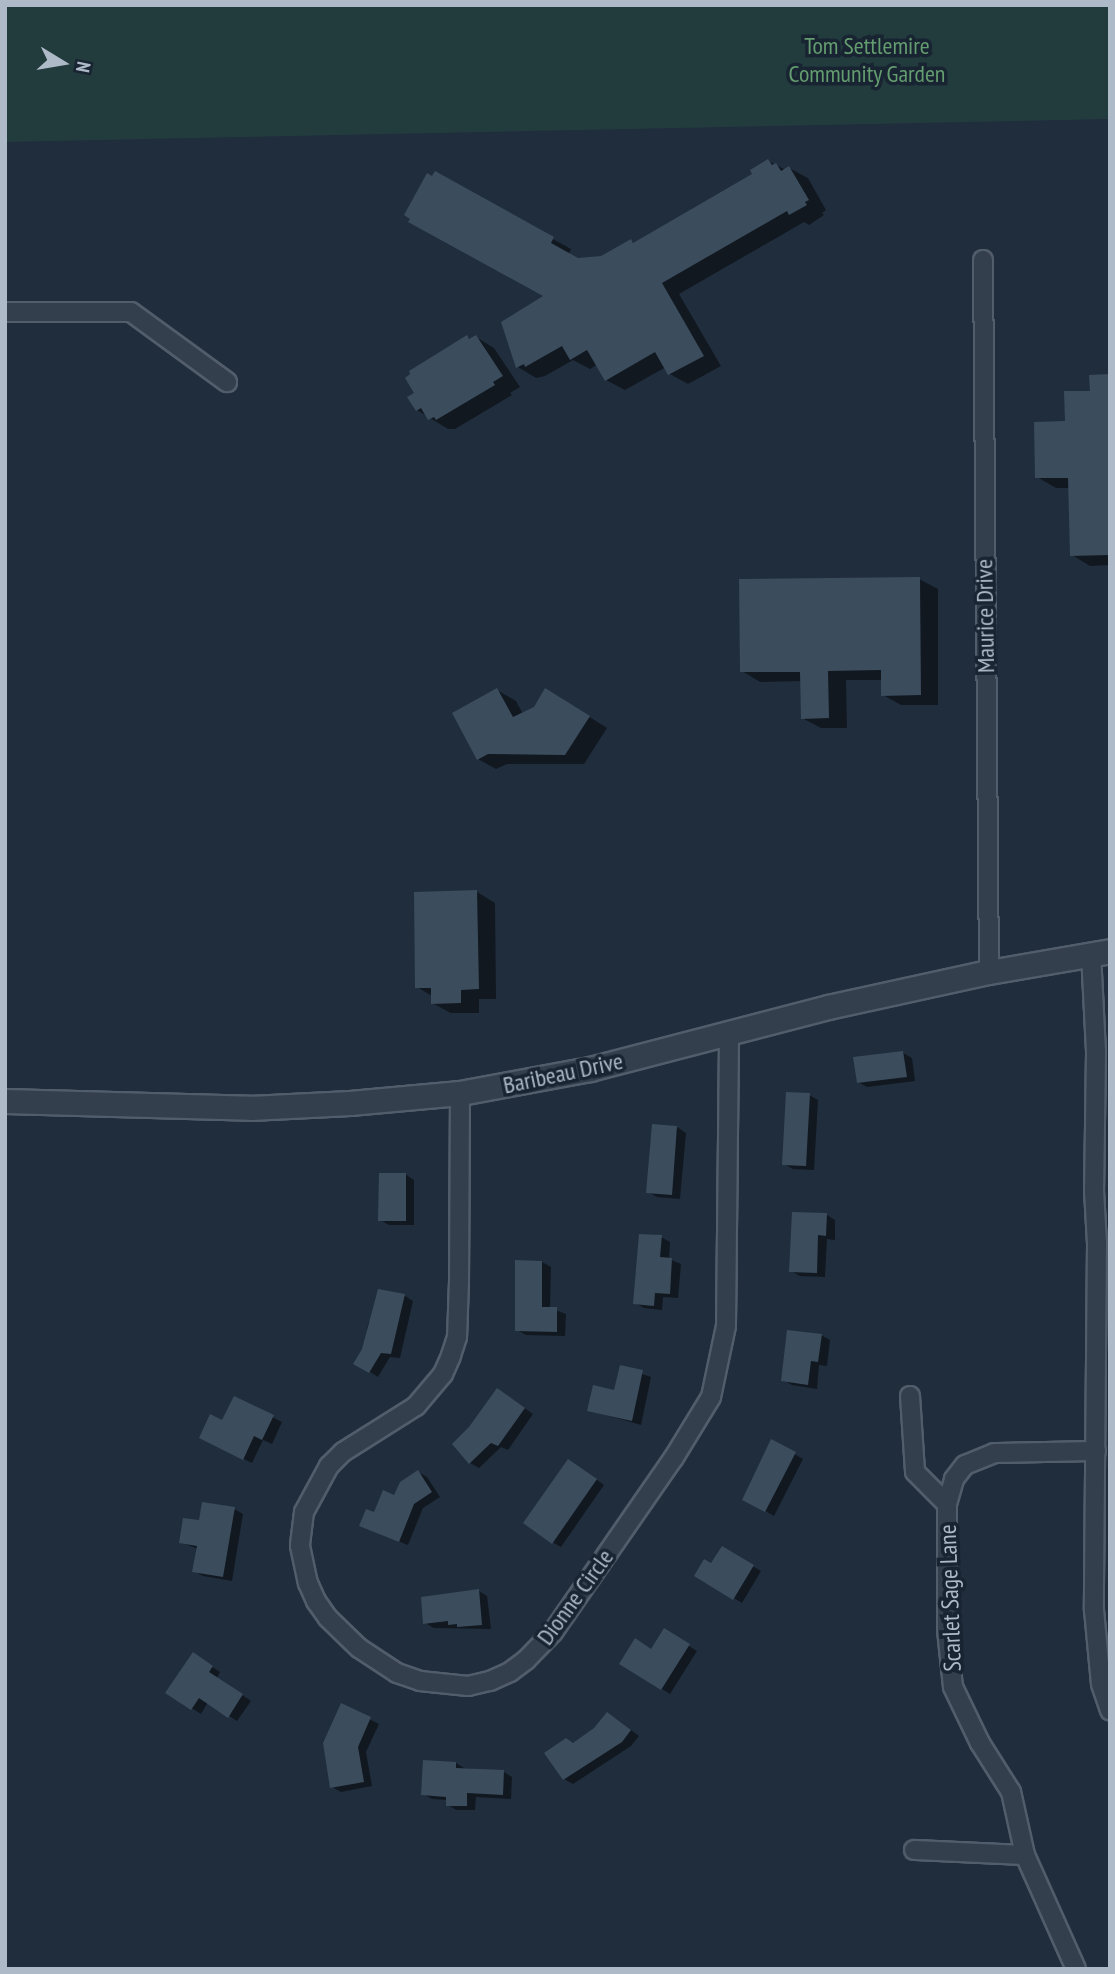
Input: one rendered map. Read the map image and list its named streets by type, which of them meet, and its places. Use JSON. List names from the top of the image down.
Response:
{
  "streets": {
    "street": [
      "Maurice Drive",
      "Baribeau Drive",
      "Dionne Circle",
      "Scarlet Sage Lane"
    ]
  },
  "crossings": [
    ["Maurice Drive", "Baribeau Drive"],
    ["Baribeau Drive", "Dionne Circle"]
  ],
  "parks": ["Tom Settlemire Community Garden"],
  "north": "right"
}
